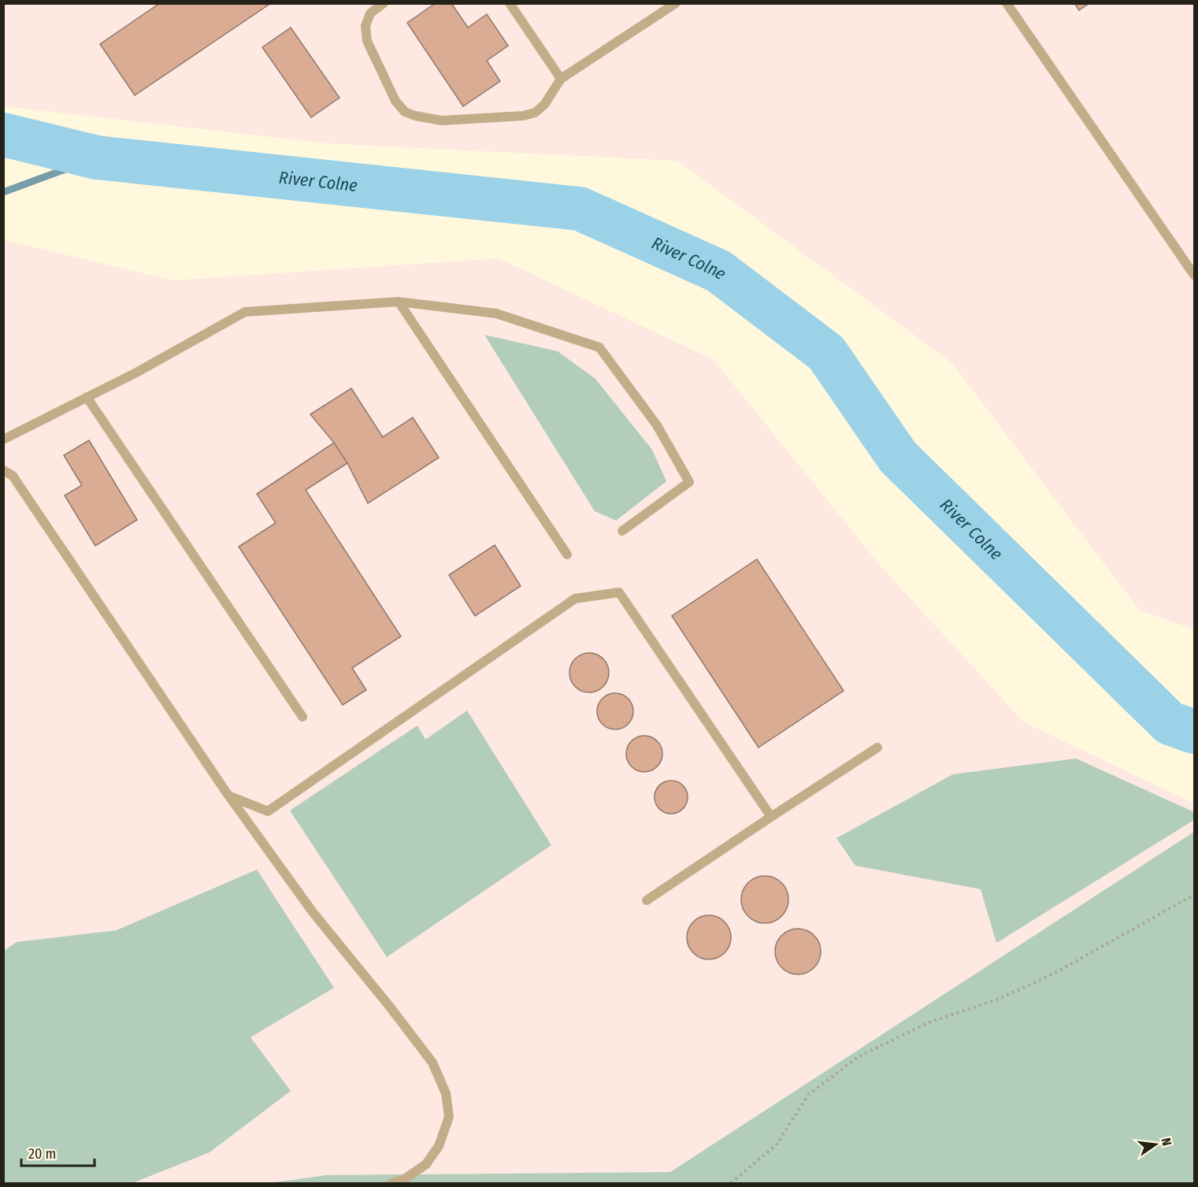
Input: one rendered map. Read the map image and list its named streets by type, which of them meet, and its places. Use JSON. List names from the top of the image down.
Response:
{
  "water": ["River Colne"],
  "scale_bar": "20 m",
  "north": "right"
}
